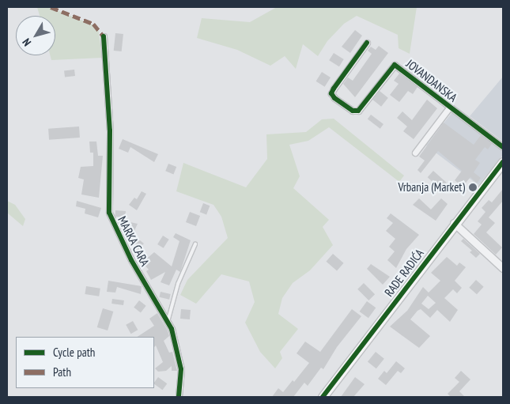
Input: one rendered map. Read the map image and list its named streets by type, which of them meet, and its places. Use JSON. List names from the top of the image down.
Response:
{
  "streets": {
    "main road": ["RADE RADIĆA"],
    "street": ["JOVANDANSKA", "MARKA CARA"]
  },
  "places": ["Vrbanja (Market)"],
  "legend": ["Cycle path", "Path"],
  "north": "bottom left"
}
